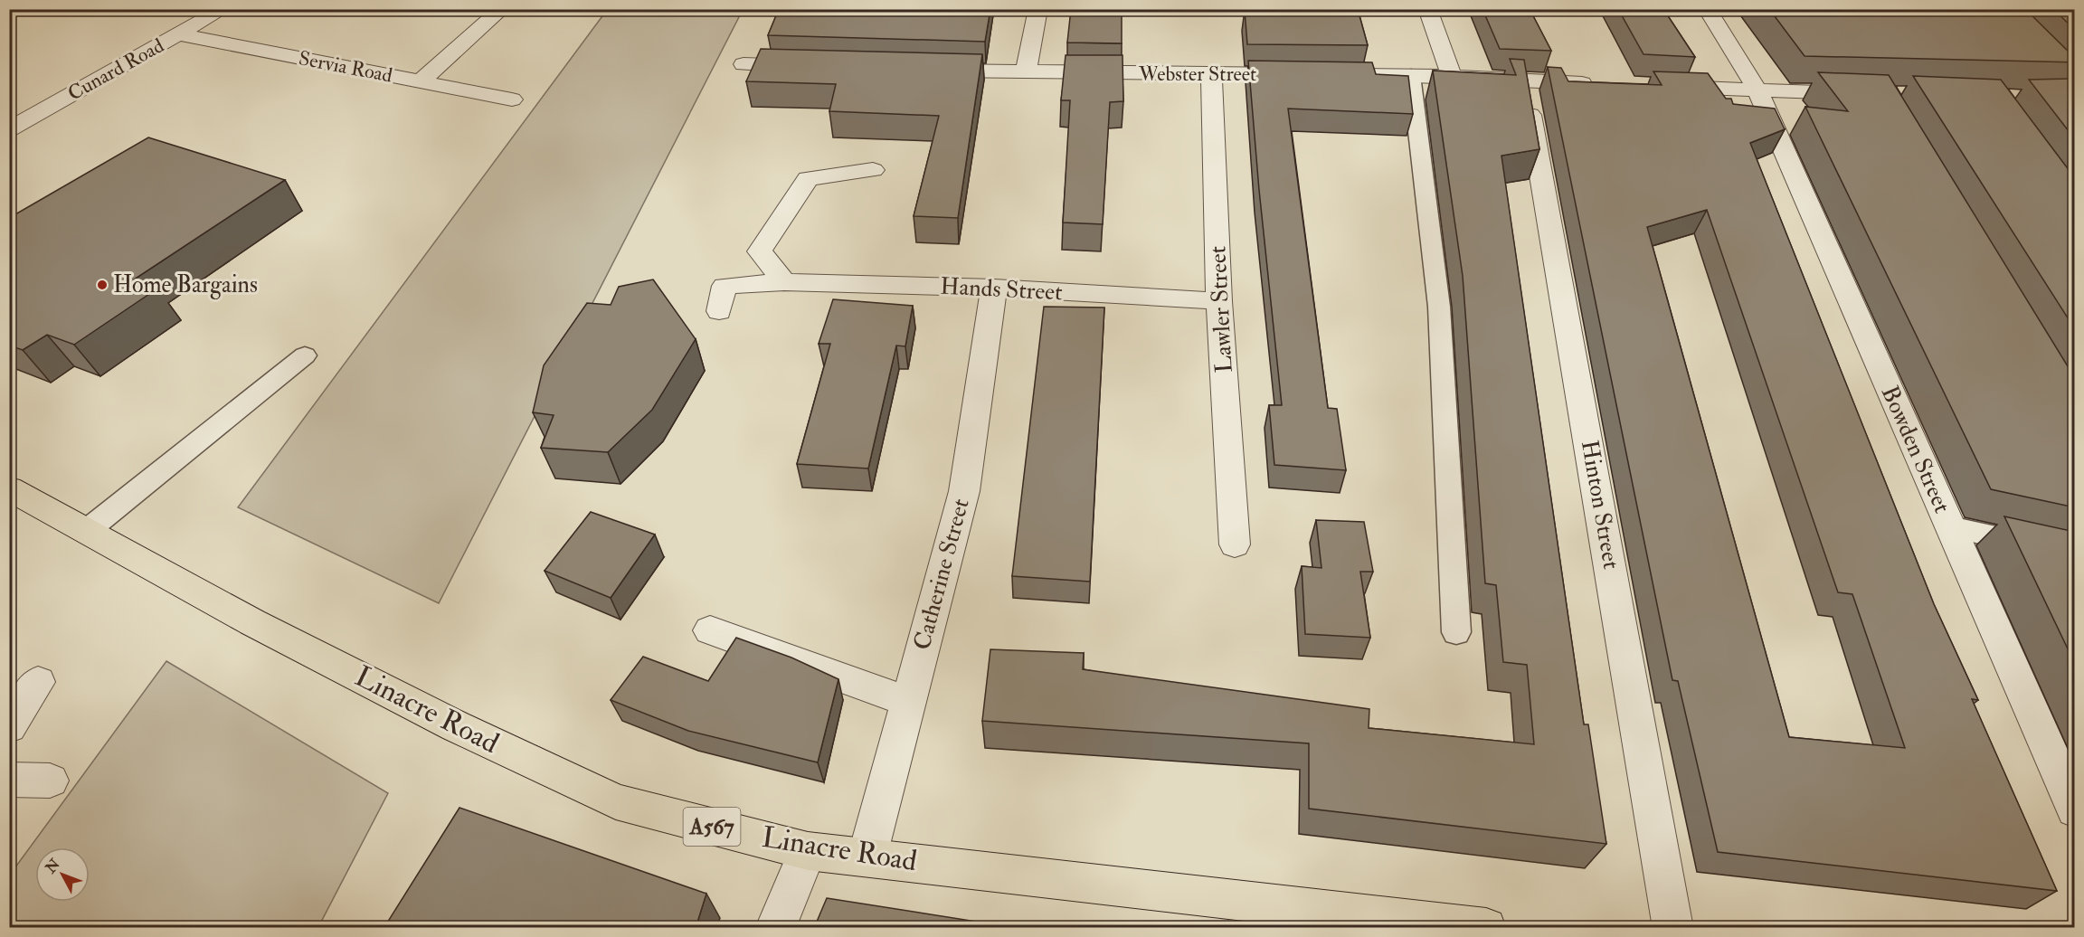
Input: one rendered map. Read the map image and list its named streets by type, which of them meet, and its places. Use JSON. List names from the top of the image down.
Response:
{
  "streets": {
    "main road": ["Linacre Road", "A567"],
    "street": [
      "Servia Road",
      "Cunard Road",
      "Webster Street",
      "Hands Street",
      "Lawler Street",
      "Bowden Street",
      "Hinton Street",
      "Catherine Street"
    ]
  },
  "crossings": [
    ["Servia Road", "Cunard Road"],
    ["Webster Street", "Lawler Street"],
    ["Hands Street", "Lawler Street"],
    ["Hands Street", "Catherine Street"],
    ["Catherine Street", "Linacre Road"]
  ],
  "places": ["Home Bargains"],
  "north": "top left"
}
